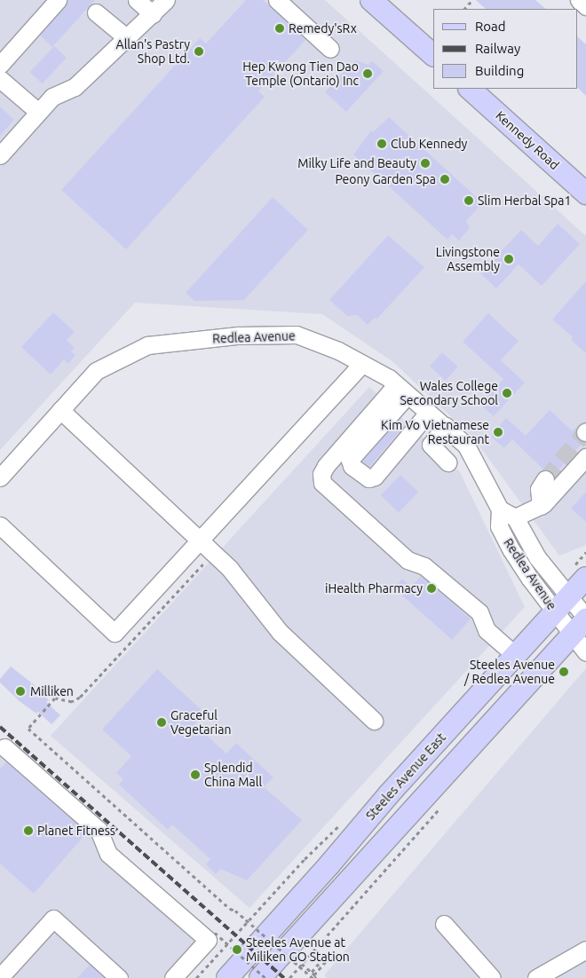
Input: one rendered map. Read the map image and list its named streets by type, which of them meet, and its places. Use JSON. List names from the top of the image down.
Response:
{
  "streets": {
    "main road": ["Kennedy Road", "Steeles Avenue East"],
    "street": ["Redlea Avenue"]
  },
  "crossings": [
    ["Redlea Avenue", "Steeles Avenue East"]
  ],
  "places": [
    "Remedy'sRx",
    "Allan's Pastry Shop Ltd.",
    "Hep Kwong Tien Dao Temple (Ontario) Inc",
    "Club Kennedy",
    "Milky Life and Beauty",
    "Peony Garden Spa",
    "Slim Herbal Spa1",
    "Livingstone Assembly",
    "Wales College Secondary School",
    "Kim Vo Vietnamese Restaurant",
    "iHealth Pharmacy",
    "Steeles Avenue / Redlea Avenue",
    "Milliken",
    "Graceful Vegetarian",
    "Splendid China Mall",
    "Planet Fitness",
    "Steeles Avenue at Miliken GO Station"
  ],
  "legend": ["Road", "Railway", "Building"]
}
